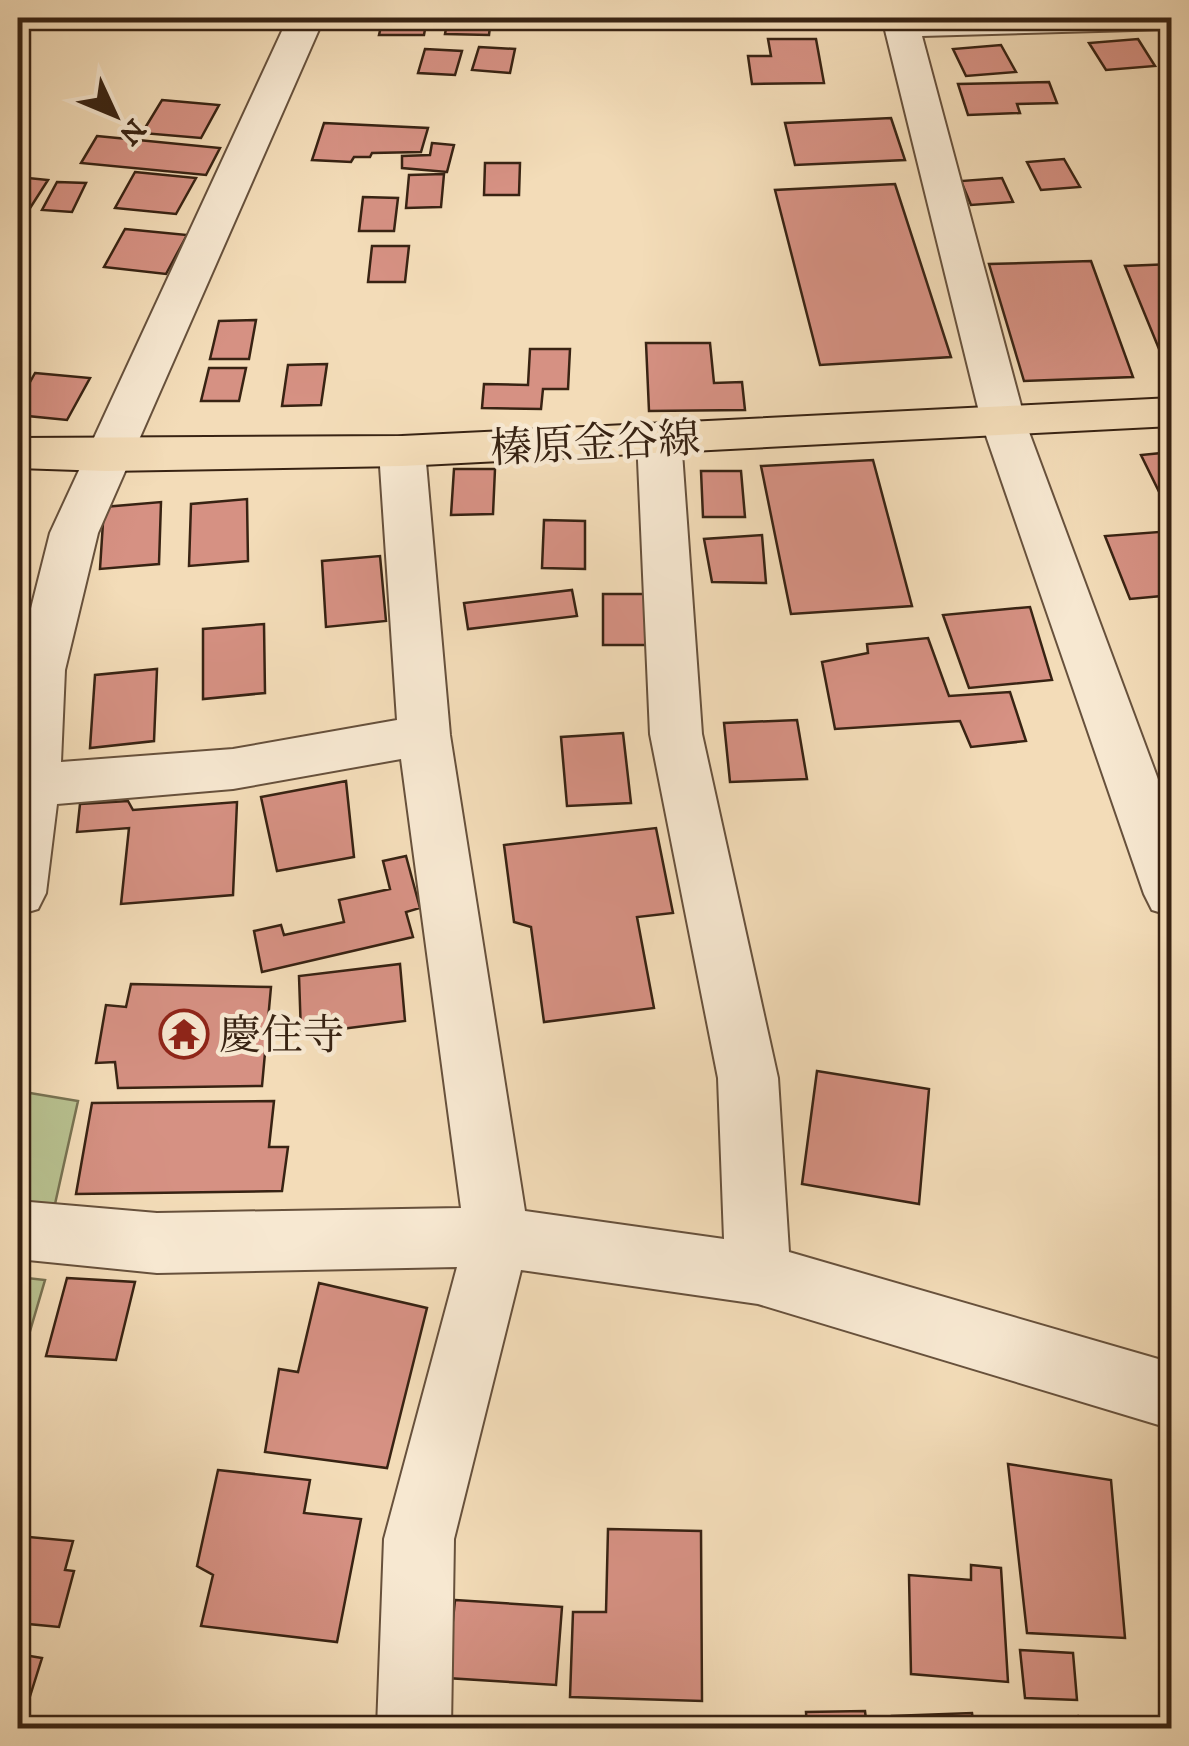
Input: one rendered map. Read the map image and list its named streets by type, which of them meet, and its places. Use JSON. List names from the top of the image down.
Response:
{
  "streets": {
    "main road": ["榛原金谷線"]
  },
  "places": {
    "temple": ["慶住寺"]
  },
  "north": "bottom right"
}
